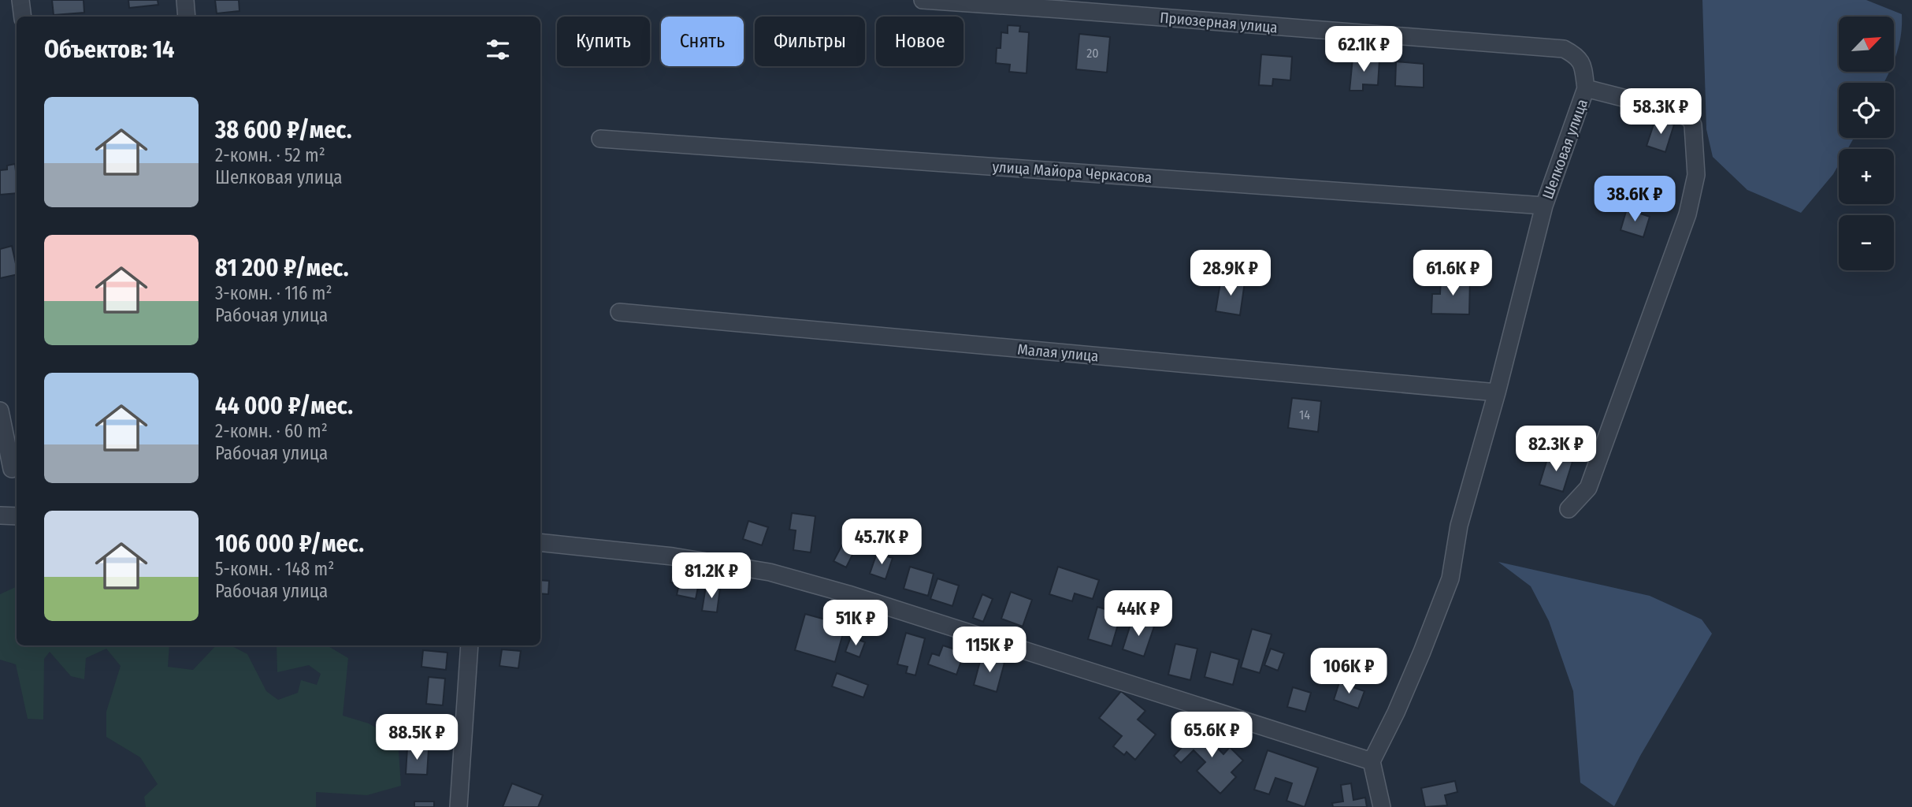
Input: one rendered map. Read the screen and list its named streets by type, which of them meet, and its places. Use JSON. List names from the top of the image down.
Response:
{
  "streets": {
    "street": [
      "Приозерная улица",
      "Шелковая улица",
      "улица Майора Черкасова",
      "Малая улица"
    ]
  },
  "crossings": [
    ["Приозерная улица", "Шелковая улица"],
    ["Шелковая улица", "улица Майора Черкасова"],
    ["Шелковая улица", "Малая улица"]
  ],
  "house_numbers": ["20", "14"],
  "north": "top right",
  "page": {
    "map_buttons": ["+", "−"],
    "chip": [
      "Купить",
      "Снять",
      "Фильтры",
      "Новое"
    ],
    "heading": "Объектов: 14",
    "price": [
      "62.1K ₽",
      "58.3K ₽",
      "38.6K ₽",
      "28.9K ₽",
      "61.6K ₽",
      "82.3K ₽",
      "45.7K ₽",
      "81.2K ₽",
      "44K ₽",
      "51K ₽",
      "115K ₽",
      "106K ₽",
      "65.6K ₽",
      "88.5K ₽"
    ],
    "list": [
      {
        "name": "38 600 ₽/мес.",
        "note": "2-комн. · 52 m² · Шелковая улица"
      },
      {
        "name": "81 200 ₽/мес.",
        "note": "3-комн. · 116 m² · Рабочая улица"
      },
      {
        "name": "44 000 ₽/мес.",
        "note": "2-комн. · 60 m² · Рабочая улица"
      },
      {
        "name": "106 000 ₽/мес.",
        "note": "5-комн. · 148 m² · Рабочая улица"
      }
    ]
  }
}
